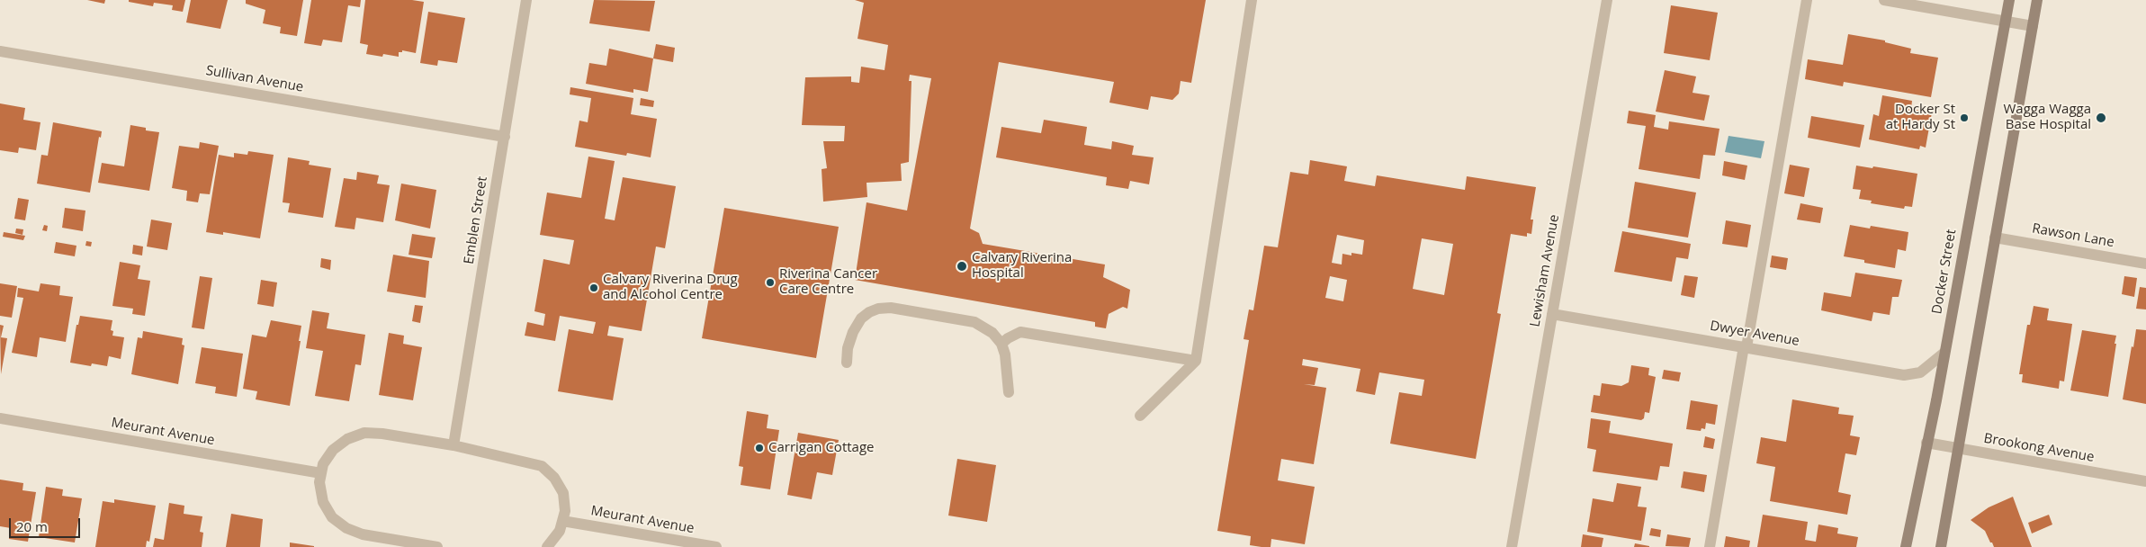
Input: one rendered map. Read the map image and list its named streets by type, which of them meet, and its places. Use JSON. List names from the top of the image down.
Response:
{
  "streets": {
    "main road": ["Docker Street"],
    "street": [
      "Sullivan Avenue",
      "Emblen Street",
      "Rawson Lane",
      "Lewisham Avenue",
      "Dwyer Avenue",
      "Meurant Avenue",
      "Brookong Avenue"
    ]
  },
  "crossings": [
    ["Sullivan Avenue", "Emblen Street"],
    ["Lewisham Avenue", "Dwyer Avenue"],
    ["Docker Street", "Dwyer Avenue"],
    ["Docker Street", "Brookong Avenue"]
  ],
  "places": [
    "Docker St at Hardy St",
    "Wagga Wagga Base Hospital",
    "Calvary Riverina Hospital",
    "Riverina Cancer Care Centre",
    "Calvary Riverina Drug and Alcohol Centre",
    "Carrigan Cottage"
  ],
  "scale_bar": "20 m"
}
